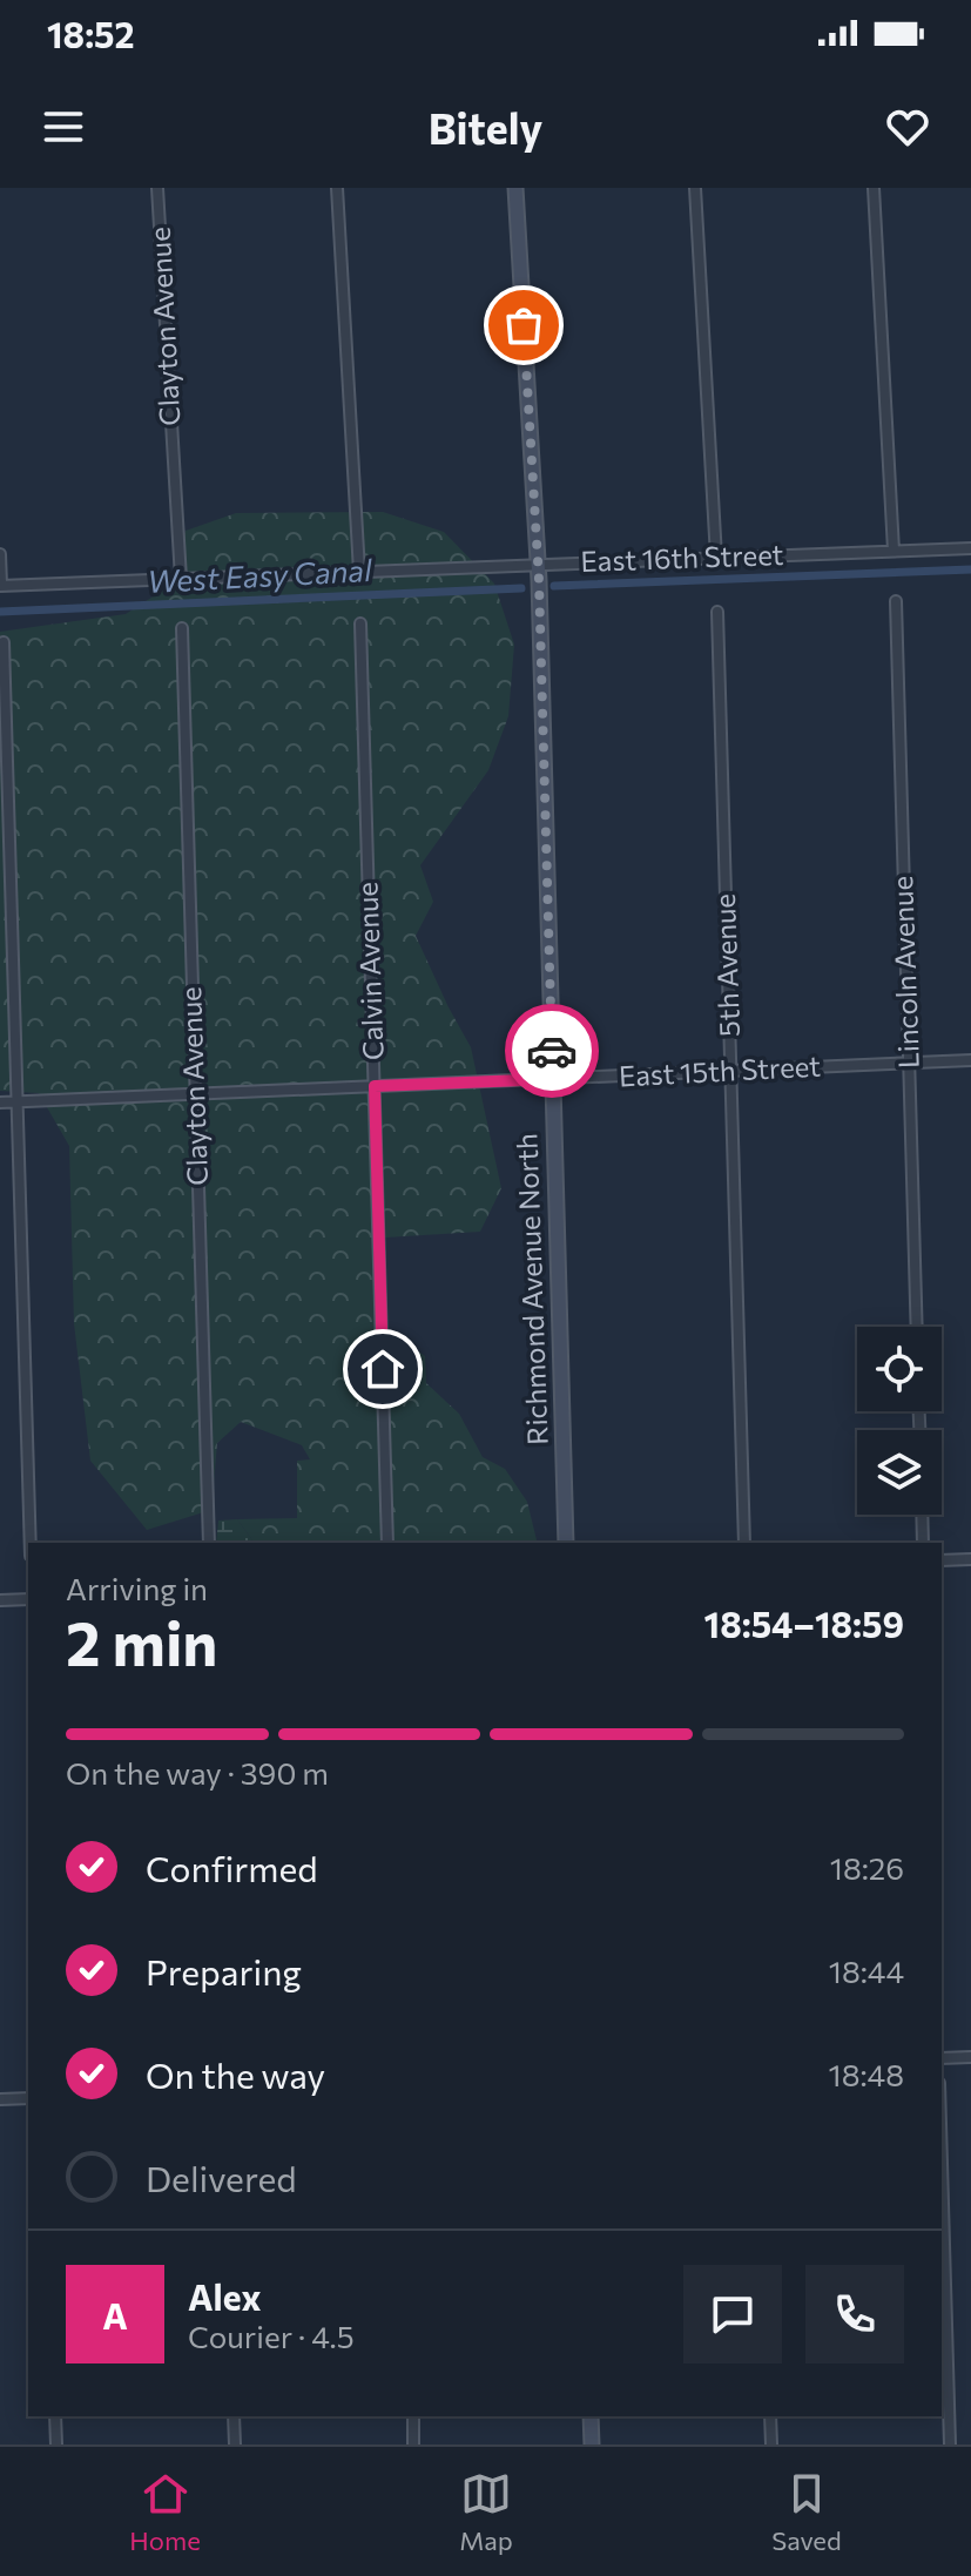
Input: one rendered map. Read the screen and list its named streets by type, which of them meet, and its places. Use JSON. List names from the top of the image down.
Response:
{
  "streets": {
    "street": [
      "Clayton Avenue",
      "East 16th Street",
      "5th Avenue",
      "Calvin Avenue",
      "Lincoln Avenue",
      "East 15th Street",
      "Richmond Avenue North"
    ]
  },
  "crossings": [
    ["Clayton Avenue", "East 16th Street"],
    ["Clayton Avenue", "East 15th Street"],
    ["East 16th Street", "Richmond Avenue North"],
    ["5th Avenue", "East 15th Street"],
    ["Calvin Avenue", "East 15th Street"],
    ["Lincoln Avenue", "East 15th Street"],
    ["East 15th Street", "Richmond Avenue North"]
  ],
  "water": ["West Easy Canal"],
  "page": {
    "status": "18:52",
    "header": "Bitely",
    "heading": ["2 min", "Arriving in", "18:54–18:59"],
    "panel": ["Alex", "Courier · 4.5"],
    "bar": "On the way · 390 m",
    "list": [
      ["Confirmed", "18:26"],
      ["Preparing", "18:44"],
      ["On the way", "18:48"],
      "Delivered"
    ],
    "round": "A",
    "tabs": ["Home", "Map", "Saved"]
  }
}
